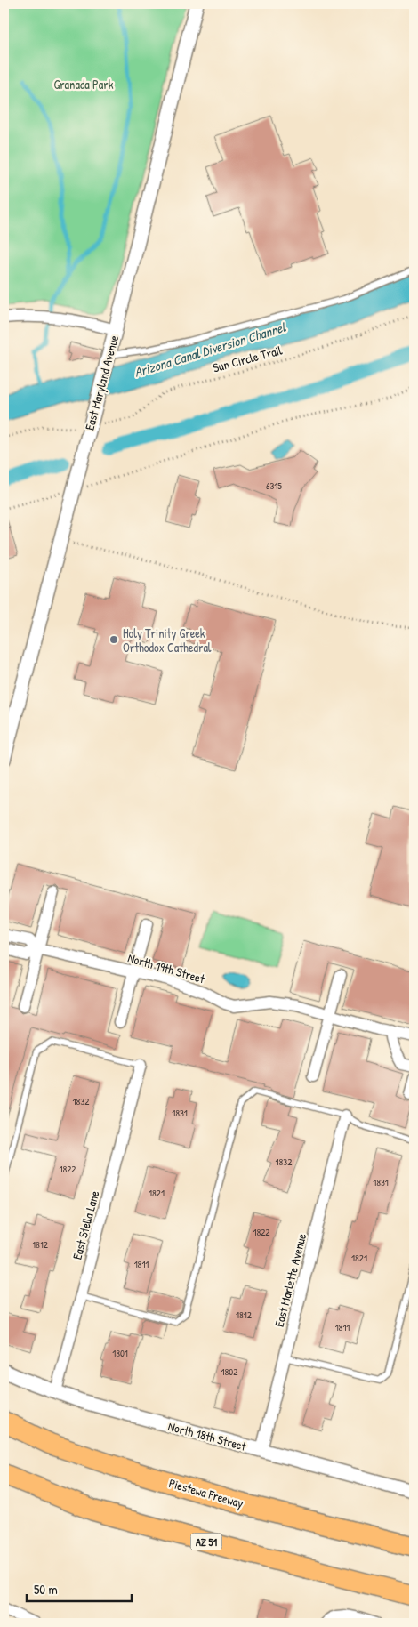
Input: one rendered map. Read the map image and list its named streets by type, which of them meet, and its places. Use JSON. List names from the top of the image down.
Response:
{
  "streets": {
    "highway": ["Piestewa Freeway", "AZ 51"],
    "street": [
      "East Maryland Avenue",
      "North 19th Street",
      "East Stella Lane",
      "East Marlette Avenue",
      "North 18th Street"
    ],
    "path": ["Sun Circle Trail"]
  },
  "crossings": [
    ["Sun Circle Trail", "East Maryland Avenue"],
    ["East Stella Lane", "North 18th Street"],
    ["East Marlette Avenue", "North 18th Street"]
  ],
  "water": ["Arizona Canal Diversion Channel"],
  "parks": ["Granada Park"],
  "places": ["Holy Trinity Greek Orthodox Cathedral"],
  "house_numbers": [
    "6315",
    "1832",
    "1831",
    "1832",
    "1822",
    "1831",
    "1821",
    "1822",
    "1812",
    "1821",
    "1811",
    "1812",
    "1811",
    "1801",
    "1802"
  ],
  "scale_bar": "50 m"
}
